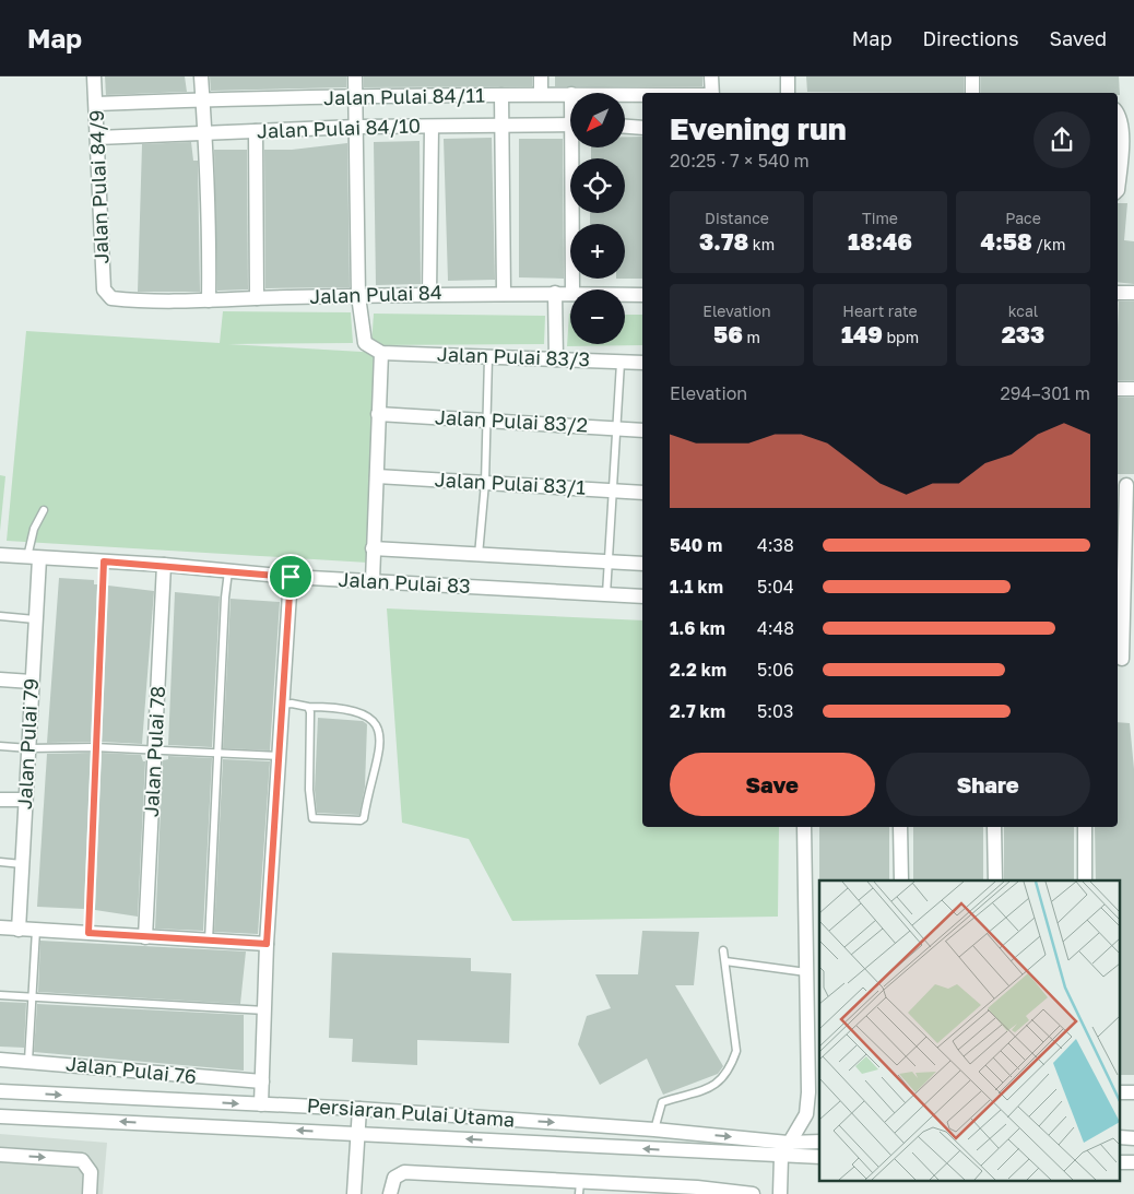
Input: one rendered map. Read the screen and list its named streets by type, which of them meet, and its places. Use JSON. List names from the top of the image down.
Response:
{
  "streets": {
    "street": [
      "Jalan Pulai 84/11",
      "Jalan Pulai 84/10",
      "Jalan Pulai 84/9",
      "Jalan Pulai 84",
      "Jalan Pulai 83/3",
      "Jalan Pulai 83/2",
      "Jalan Pulai 83/1",
      "Jalan Pulai 83",
      "Jalan Pulai 79",
      "Jalan Pulai 78",
      "Jalan Pulai 76",
      "Persiaran Pulai Utama"
    ]
  },
  "crossings": [
    ["Jalan Pulai 84/11", "Jalan Pulai 84/9"],
    ["Jalan Pulai 84/10", "Jalan Pulai 84/9"],
    ["Jalan Pulai 84/9", "Jalan Pulai 84"],
    ["Jalan Pulai 83", "Jalan Pulai 79"],
    ["Jalan Pulai 83", "Jalan Pulai 78"]
  ],
  "north": "bottom left",
  "page": {
    "header": "Map",
    "nav": ["Map", "Directions", "Saved"],
    "map_buttons": ["+", "−"],
    "heading": ["Evening run", "20:25 · 7 × 540 m"],
    "stats": [
      ["Distance", "3.78 km"],
      ["Time", "18:46"],
      ["Pace", "4:58 /km"],
      ["Elevation", "56 m"],
      ["Heart rate", "149 bpm"],
      ["kcal", "233"]
    ],
    "chart": ["Elevation", "294–301 m"],
    "list": [
      {
        "name": "540 m",
        "note": "4:38"
      },
      {
        "name": "1.1 km",
        "note": "5:04"
      },
      {
        "name": "1.6 km",
        "note": "4:48"
      },
      {
        "name": "2.2 km",
        "note": "5:06"
      },
      {
        "name": "2.7 km",
        "note": "5:03"
      }
    ],
    "buttons": ["Save", "Share"]
  }
}
